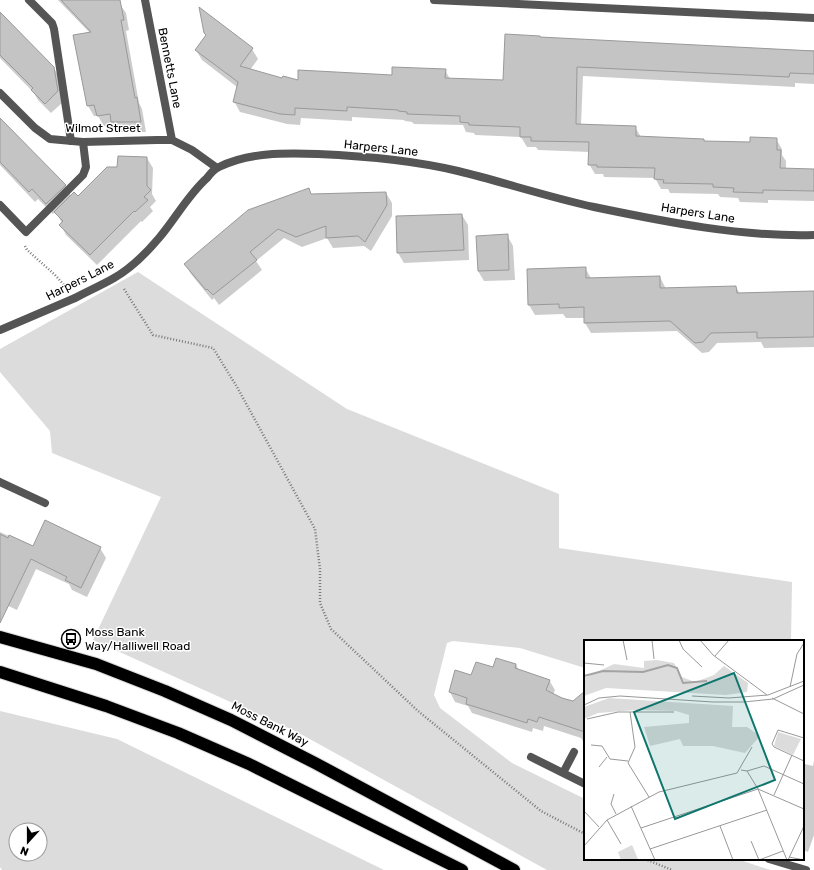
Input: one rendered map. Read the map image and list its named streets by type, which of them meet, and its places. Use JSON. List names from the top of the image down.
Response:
{
  "streets": {
    "highway": ["Moss Bank Way"],
    "street": ["Bennetts Lane", "Wilmot Street", "Harpers Lane"]
  },
  "crossings": [
    ["Bennetts Lane", "Wilmot Street"],
    ["Wilmot Street", "Harpers Lane"]
  ],
  "places": {
    "bus stop": ["Moss Bank Way/Halliwell Road"]
  },
  "north": "bottom"
}
